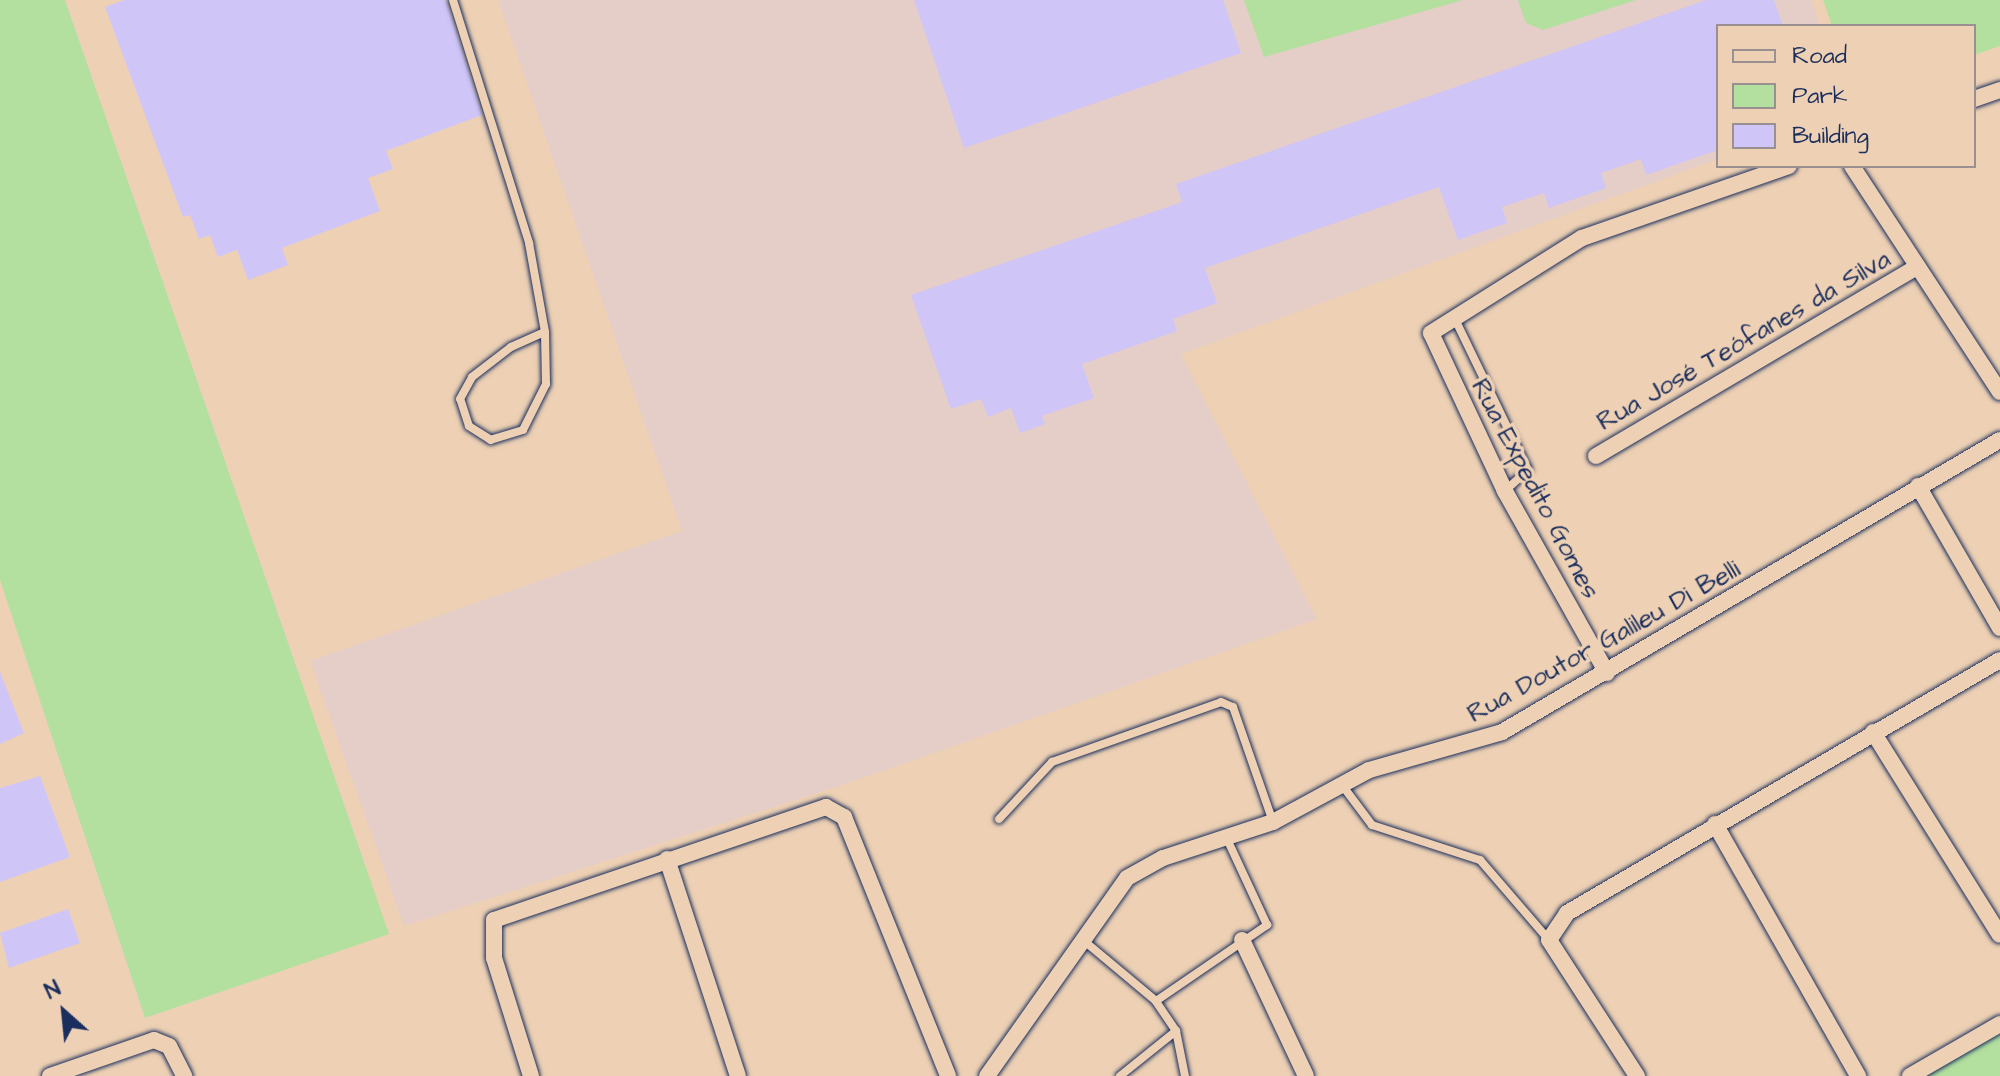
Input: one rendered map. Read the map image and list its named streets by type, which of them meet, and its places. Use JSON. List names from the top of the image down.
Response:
{
  "streets": {
    "street": ["Rua José Teófanes da Silva", "Rua Expedito Gomes", "Rua Doutor Galileu Di Belli"]
  },
  "crossings": [
    ["Rua Expedito Gomes", "Rua Doutor Galileu Di Belli"]
  ],
  "legend": ["Road", "Park", "Building"],
  "north": "top left"
}
